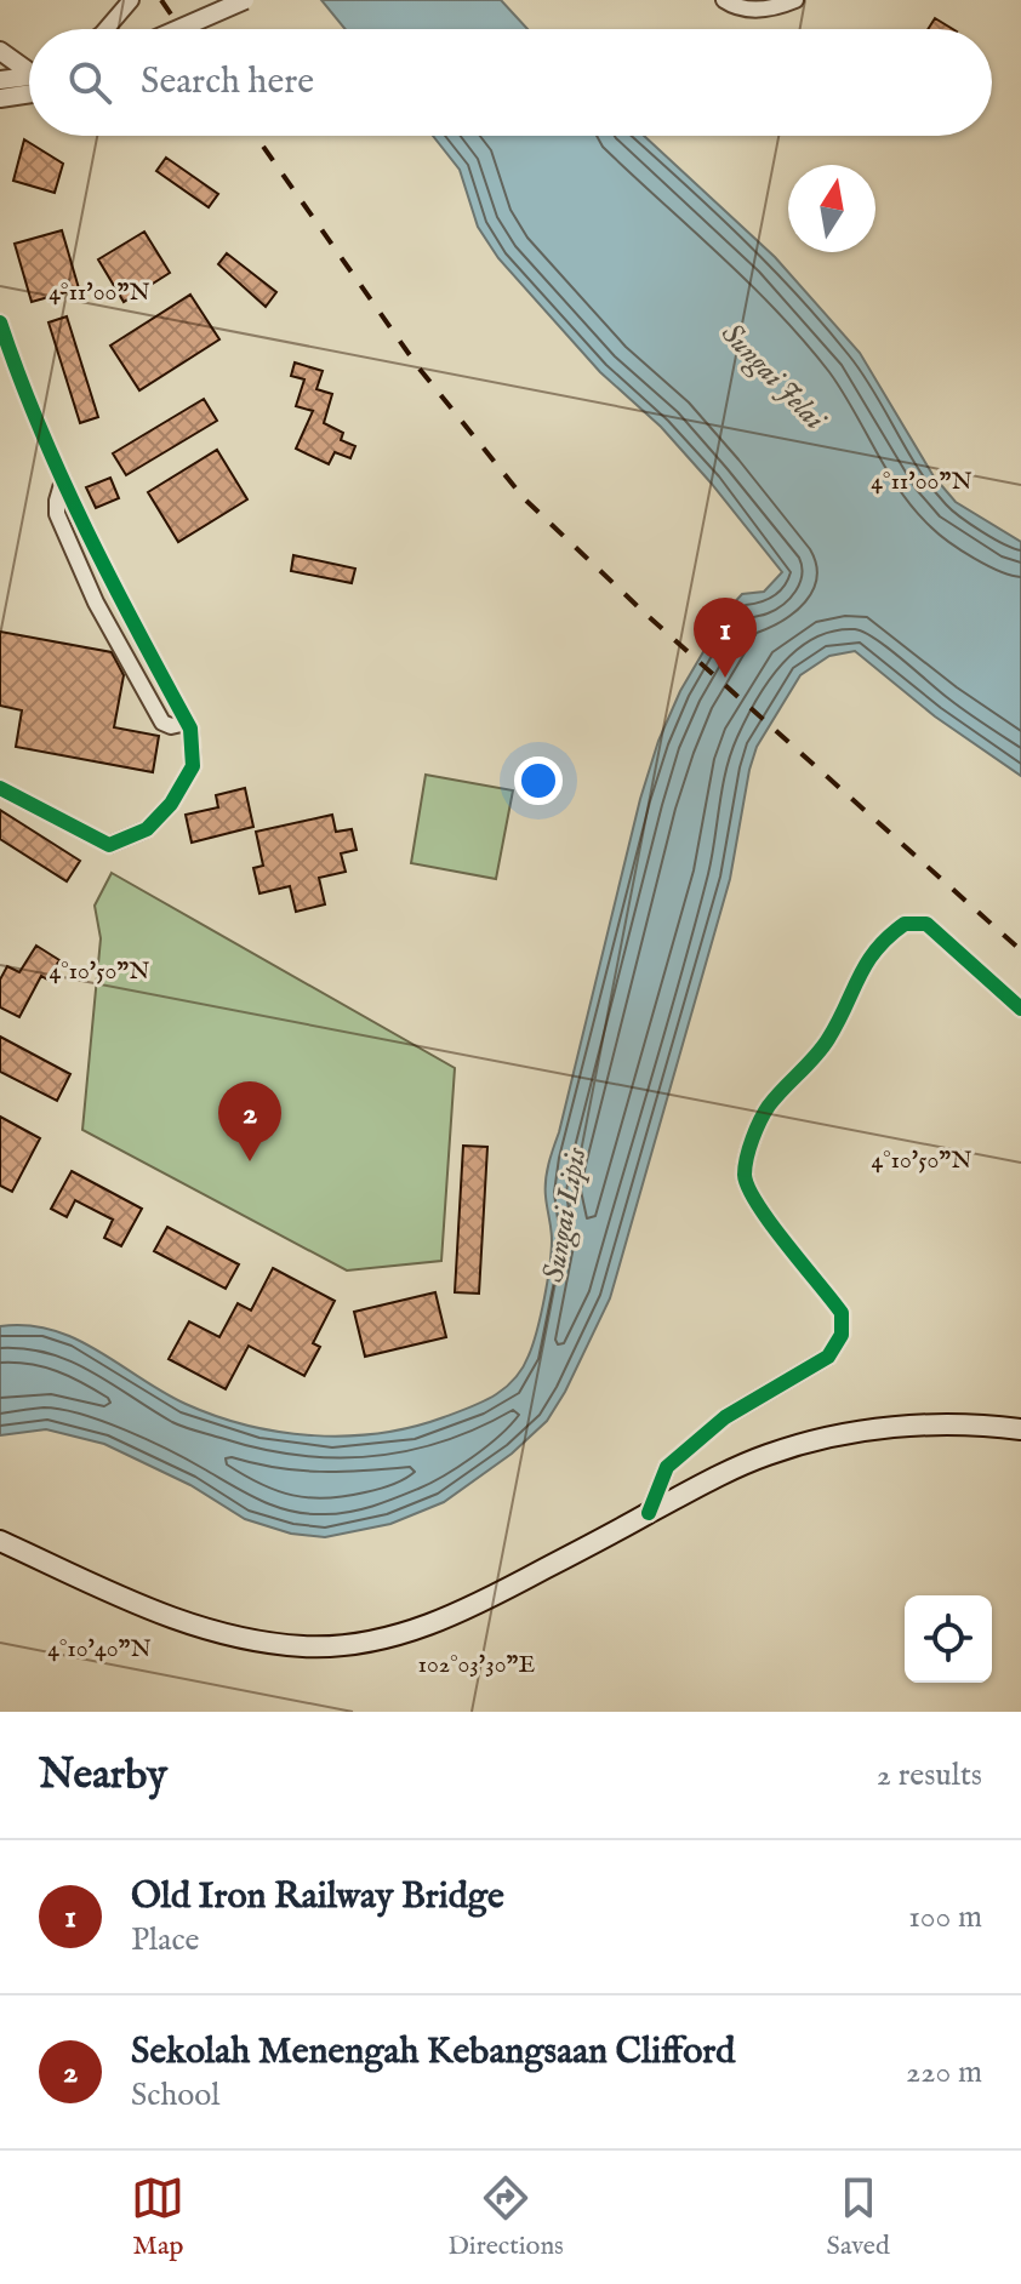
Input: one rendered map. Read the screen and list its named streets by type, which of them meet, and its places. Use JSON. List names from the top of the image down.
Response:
{
  "water": ["Sungai Jelai", "Sungai Lipis"],
  "north": "top",
  "page": {
    "search": "Search here",
    "pins": ["1", "2"],
    "heading": ["Nearby", "2 results"],
    "list": [
      {
        "mark": "1",
        "name": "Old Iron Railway Bridge",
        "note": "Place",
        "value": "100 m"
      },
      {
        "mark": "2",
        "name": "Sekolah Menengah Kebangsaan Clifford",
        "note": "School",
        "value": "220 m"
      }
    ],
    "nav": ["Map", "Directions", "Saved"]
  },
  "coordinates": [
    "4°11'00\"N",
    "4°10'50\"N",
    "4°10'40\"N",
    "102°03'30\"E"
  ]
}
